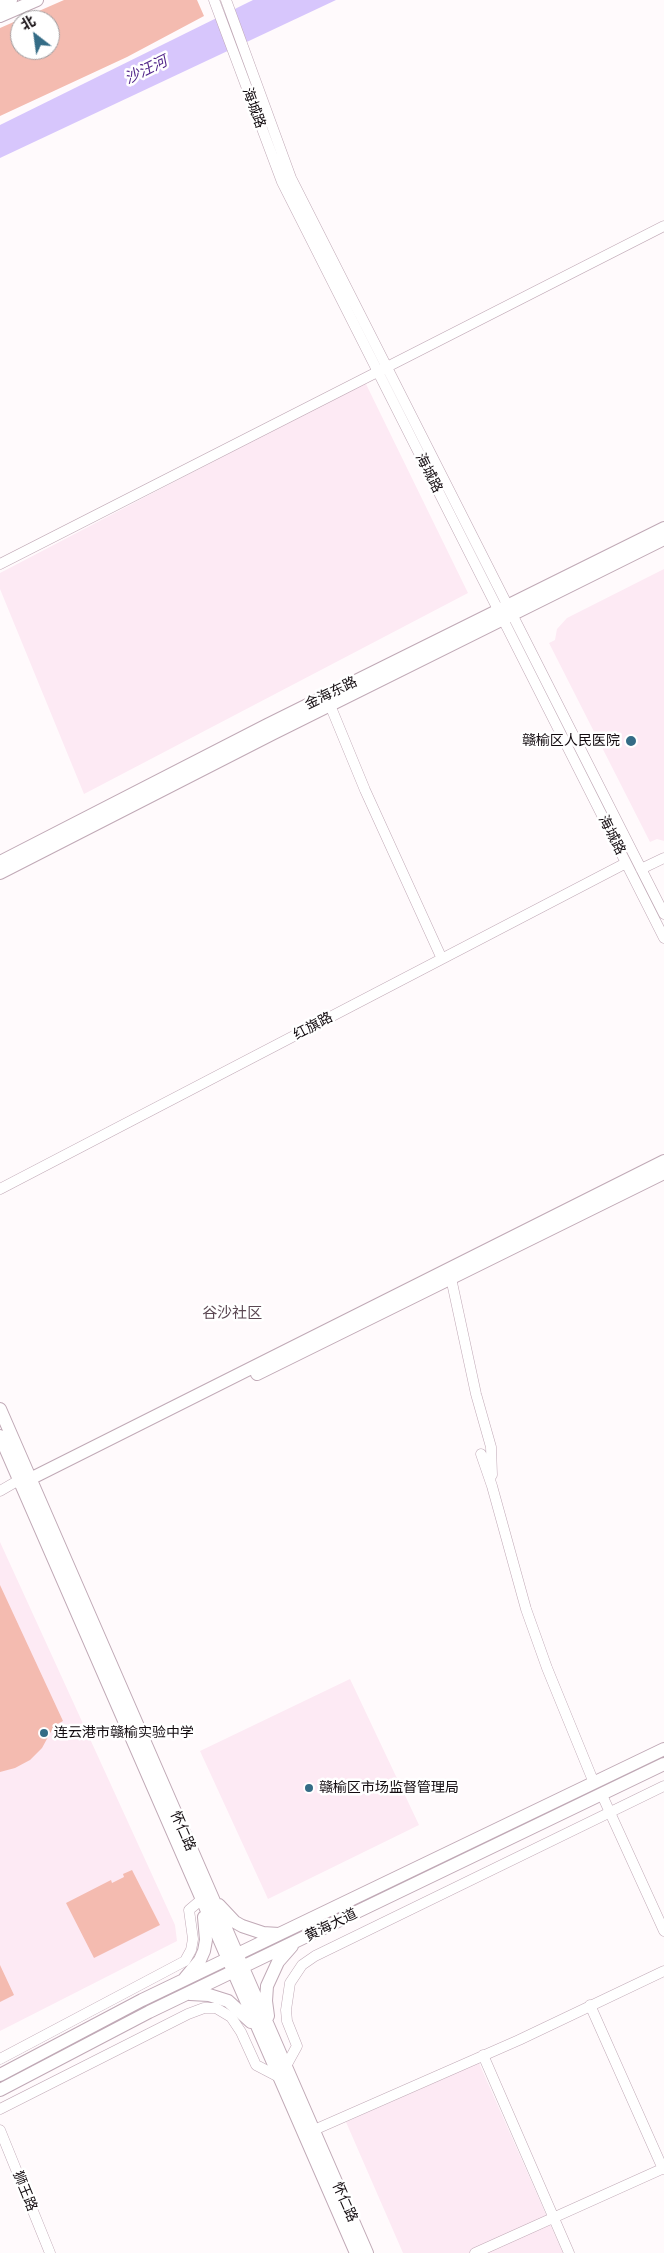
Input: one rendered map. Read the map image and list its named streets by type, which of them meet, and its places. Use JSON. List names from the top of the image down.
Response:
{
  "streets": {
    "main road": ["金海东路", "怀仁路", "黄海大道"],
    "street": ["海城路", "红旗路", "狮王路"]
  },
  "crossings": [
    ["海城路", "金海东路"],
    ["海城路", "红旗路"],
    ["怀仁路", "黄海大道"]
  ],
  "districts": ["谷沙社区"],
  "water": ["沙汪河"],
  "places": ["赣榆区人民医院", "连云港市赣榆实验中学", "赣榆区市场监督管理局"],
  "north": "top left"
}
